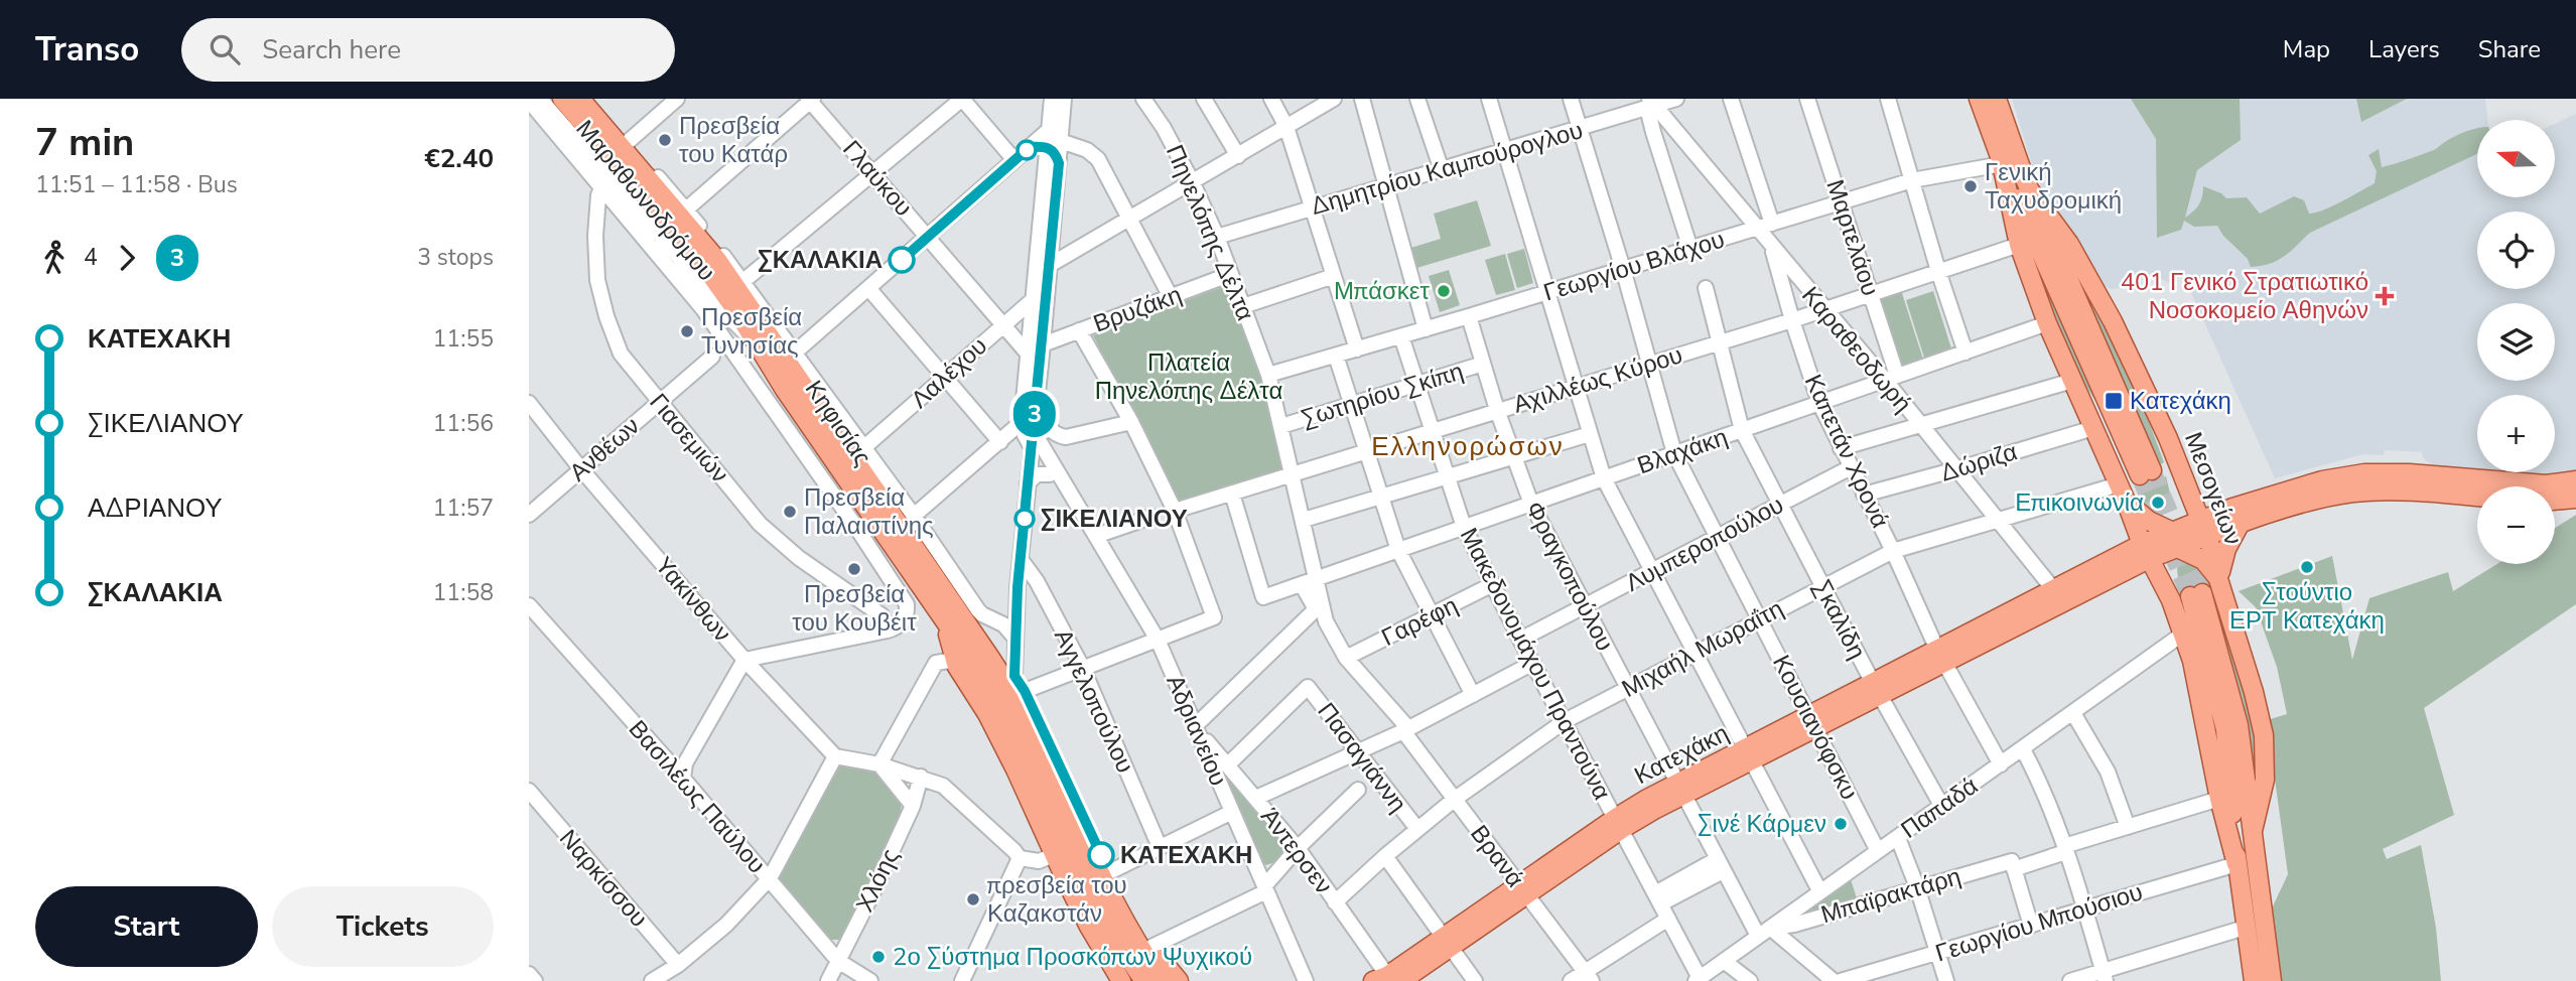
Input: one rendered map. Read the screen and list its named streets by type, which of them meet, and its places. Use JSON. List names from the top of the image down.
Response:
{
  "streets": {
    "main road": ["Κηφισίας", "Μεσογείων", "Κατεχάκη"],
    "street": [
      "Δημητρίου Καμπούρογλου",
      "Γλαύκου",
      "Μαραθωνοδρόμου",
      "Πηνελόπης Δέλτα",
      "Μαρτελάου",
      "Γεωργίου Βλάχου",
      "Βρυζάκη",
      "Καραθεοδωρή",
      "Λαλέχου",
      "Αχιλλέως Κύρου",
      "Σωτηρίου Σκίπη",
      "Γιασεμιών",
      "Ανθέων",
      "Βλαχάκη",
      "Καπετάν Χρονά",
      "Δώριζα",
      "Λυμπεροπούλου",
      "Φραγκοπούλου",
      "Υακίνθων",
      "Σκαλίδη",
      "Γαρέφη",
      "Μιχαήλ Μωραΐτη",
      "Μακεδονομάχου Πραντούνα",
      "Αγγελοπούλου",
      "Κουσιανόφσκυ",
      "Αδριανείου",
      "Πασαγιάννη",
      "Βασιλέως Παύλου",
      "Παπαδά",
      "Άντερσεν",
      "Βρανά",
      "Ναρκίσσου",
      "Χλόης",
      "Μπαϊρακτάρη",
      "Γεωργίου Μπούσιου"
    ]
  },
  "crossings": [
    ["Δημητρίου Καμπούρογλου", "Πηνελόπης Δέλτα"],
    ["Δημητρίου Καμπούρογλου", "Καραθεοδωρή"],
    ["Δημητρίου Καμπούρογλου", "Κουσιανόφσκυ"],
    ["Γλαύκου", "Λαλέχου"],
    ["Μαραθωνοδρόμου", "Γιασεμιών"],
    ["Πηνελόπης Δέλτα", "Γεωργίου Βλάχου"],
    ["Πηνελόπης Δέλτα", "Βρυζάκη"],
    ["Πηνελόπης Δέλτα", "Αχιλλέως Κύρου"],
    ["Πηνελόπης Δέλτα", "Σωτηρίου Σκίπη"],
    ["Πηνελόπης Δέλτα", "Βλαχάκη"],
    ["Πηνελόπης Δέλτα", "Βρανά"],
    ["Μαρτελάου", "Γεωργίου Βλάχου"],
    ["Μαρτελάου", "Καραθεοδωρή"],
    ["Μαρτελάου", "Αχιλλέως Κύρου"],
    ["Μαρτελάου", "Βλαχάκη"],
    ["Γεωργίου Βλάχου", "Καραθεοδωρή"],
    ["Γεωργίου Βλάχου", "Μεσογείων"],
    ["Γεωργίου Βλάχου", "Φραγκοπούλου"],
    ["Γεωργίου Βλάχου", "Μακεδονομάχου Πραντούνα"],
    ["Γεωργίου Βλάχου", "Κουσιανόφσκυ"],
    ["Καραθεοδωρή", "Αχιλλέως Κύρου"],
    ["Καραθεοδωρή", "Βλαχάκη"],
    ["Καραθεοδωρή", "Καπετάν Χρονά"],
    ["Καραθεοδωρή", "Δώριζα"],
    ["Καραθεοδωρή", "Μιχαήλ Μωραΐτη"],
    ["Καραθεοδωρή", "Κατεχάκη"],
    ["Αχιλλέως Κύρου", "Βλαχάκη"],
    ["Αχιλλέως Κύρου", "Καπετάν Χρονά"],
    ["Αχιλλέως Κύρου", "Μεσογείων"],
    ["Αχιλλέως Κύρου", "Φραγκοπούλου"],
    ["Αχιλλέως Κύρου", "Σκαλίδη"],
    ["Αχιλλέως Κύρου", "Μακεδονομάχου Πραντούνα"],
    ["Αχιλλέως Κύρου", "Κουσιανόφσκυ"],
    ["Σωτηρίου Σκίπη", "Φραγκοπούλου"],
    ["Σωτηρίου Σκίπη", "Μακεδονομάχου Πραντούνα"],
    ["Γιασεμιών", "Ανθέων"],
    ["Ανθέων", "Υακίνθων"],
    ["Βλαχάκη", "Καπετάν Χρονά"],
    ["Βλαχάκη", "Μεσογείων"],
    ["Βλαχάκη", "Φραγκοπούλου"],
    ["Βλαχάκη", "Σκαλίδη"],
    ["Βλαχάκη", "Μακεδονομάχου Πραντούνα"],
    ["Βλαχάκη", "Κουσιανόφσκυ"],
    ["Βλαχάκη", "Βρανά"],
    ["Καπετάν Χρονά", "Δώριζα"],
    ["Καπετάν Χρονά", "Λυμπεροπούλου"],
    ["Καπετάν Χρονά", "Μιχαήλ Μωραΐτη"],
    ["Καπετάν Χρονά", "Κατεχάκη"],
    ["Καπετάν Χρονά", "Παπαδά"],
    ["Δώριζα", "Μεσογείων"],
    ["Μεσογείων", "Μιχαήλ Μωραΐτη"],
    ["Μεσογείων", "Κατεχάκη"],
    ["Μεσογείων", "Παπαδά"],
    ["Μεσογείων", "Μπαϊρακτάρη"],
    ["Μεσογείων", "Γεωργίου Μπούσιου"],
    ["Λυμπεροπούλου", "Φραγκοπούλου"],
    ["Λυμπεροπούλου", "Σκαλίδη"],
    ["Λυμπεροπούλου", "Μακεδονομάχου Πραντούνα"],
    ["Λυμπεροπούλου", "Κουσιανόφσκυ"],
    ["Φραγκοπούλου", "Μιχαήλ Μωραΐτη"],
    ["Φραγκοπούλου", "Κατεχάκη"],
    ["Φραγκοπούλου", "Παπαδά"],
    ["Φραγκοπούλου", "Μπαϊρακτάρη"],
    ["Σκαλίδη", "Μιχαήλ Μωραΐτη"],
    ["Σκαλίδη", "Κατεχάκη"],
    ["Σκαλίδη", "Παπαδά"],
    ["Γαρέφη", "Μακεδονομάχου Πραντούνα"],
    ["Γαρέφη", "Βρανά"],
    ["Μιχαήλ Μωραΐτη", "Μακεδονομάχου Πραντούνα"],
    ["Μιχαήλ Μωραΐτη", "Κουσιανόφσκυ"],
    ["Μιχαήλ Μωραΐτη", "Πασαγιάννη"],
    ["Μιχαήλ Μωραΐτη", "Άντερσεν"],
    ["Μιχαήλ Μωραΐτη", "Βρανά"],
    ["Μακεδονομάχου Πραντούνα", "Κατεχάκη"],
    ["Μακεδονομάχου Πραντούνα", "Παπαδά"],
    ["Κουσιανόφσκυ", "Κατεχάκη"],
    ["Κουσιανόφσκυ", "Παπαδά"],
    ["Αδριανείου", "Άντερσεν"],
    ["Κατεχάκη", "Άντερσεν"],
    ["Κατεχάκη", "Βρανά"],
    ["Πασαγιάννη", "Άντερσεν"],
    ["Βασιλέως Παύλου", "Χλόης"],
    ["Παπαδά", "Μπαϊρακτάρη"]
  ],
  "districts": ["Ελληνορώσων"],
  "parks": ["Πλατεία Πηνελόπης Δέλτα"],
  "places": {
    "other": [
      "Πρεσβεία του Κατάρ",
      "Γενική Ταχυδρομική",
      "ΣΚΑΛΑΚΙΑ",
      "Μπάσκετ",
      "Πρεσβεία Τυνησίας",
      "Επικοινωνία",
      "Πρεσβεία Παλαιστίνης",
      "ΣΙΚΕΛΙΑΝΟΥ",
      "Στούντιο ΕΡΤ Κατεχάκη",
      "Πρεσβεία του Κουβέιτ",
      "Σινέ Κάρμεν",
      "ΚΑΤΕΧΑΚΗ",
      "πρεσβεία του Καζακστάν",
      "2ο Σύστημα Προσκόπων Ψυχικού"
    ],
    "health": ["401 Γενικό Στρατιωτικό Νοσοκομείο Αθηνών"],
    "transit": ["Κατεχάκη"]
  },
  "lines": ["bus line 3"],
  "north": "left",
  "page": {
    "header": "Transo",
    "search": "Search here",
    "nav": ["Map", "Layers", "Share"],
    "heading": ["7 min", "11:51 – 11:58 · Bus", "€2.40"],
    "on_map": "3",
    "map_buttons": ["+", "−"],
    "legs": ["4", "3", "3 stops"],
    "list": [
      {
        "name": "ΚΑΤΕΧΑΚΗ",
        "value": "11:55"
      },
      {
        "name": "ΣΙΚΕΛΙΑΝΟΥ",
        "value": "11:56"
      },
      {
        "name": "ΑΔΡΙΑΝΟΥ",
        "value": "11:57"
      },
      {
        "name": "ΣΚΑΛΑΚΙΑ",
        "value": "11:58"
      }
    ],
    "buttons": ["Start", "Tickets"]
  }
}
